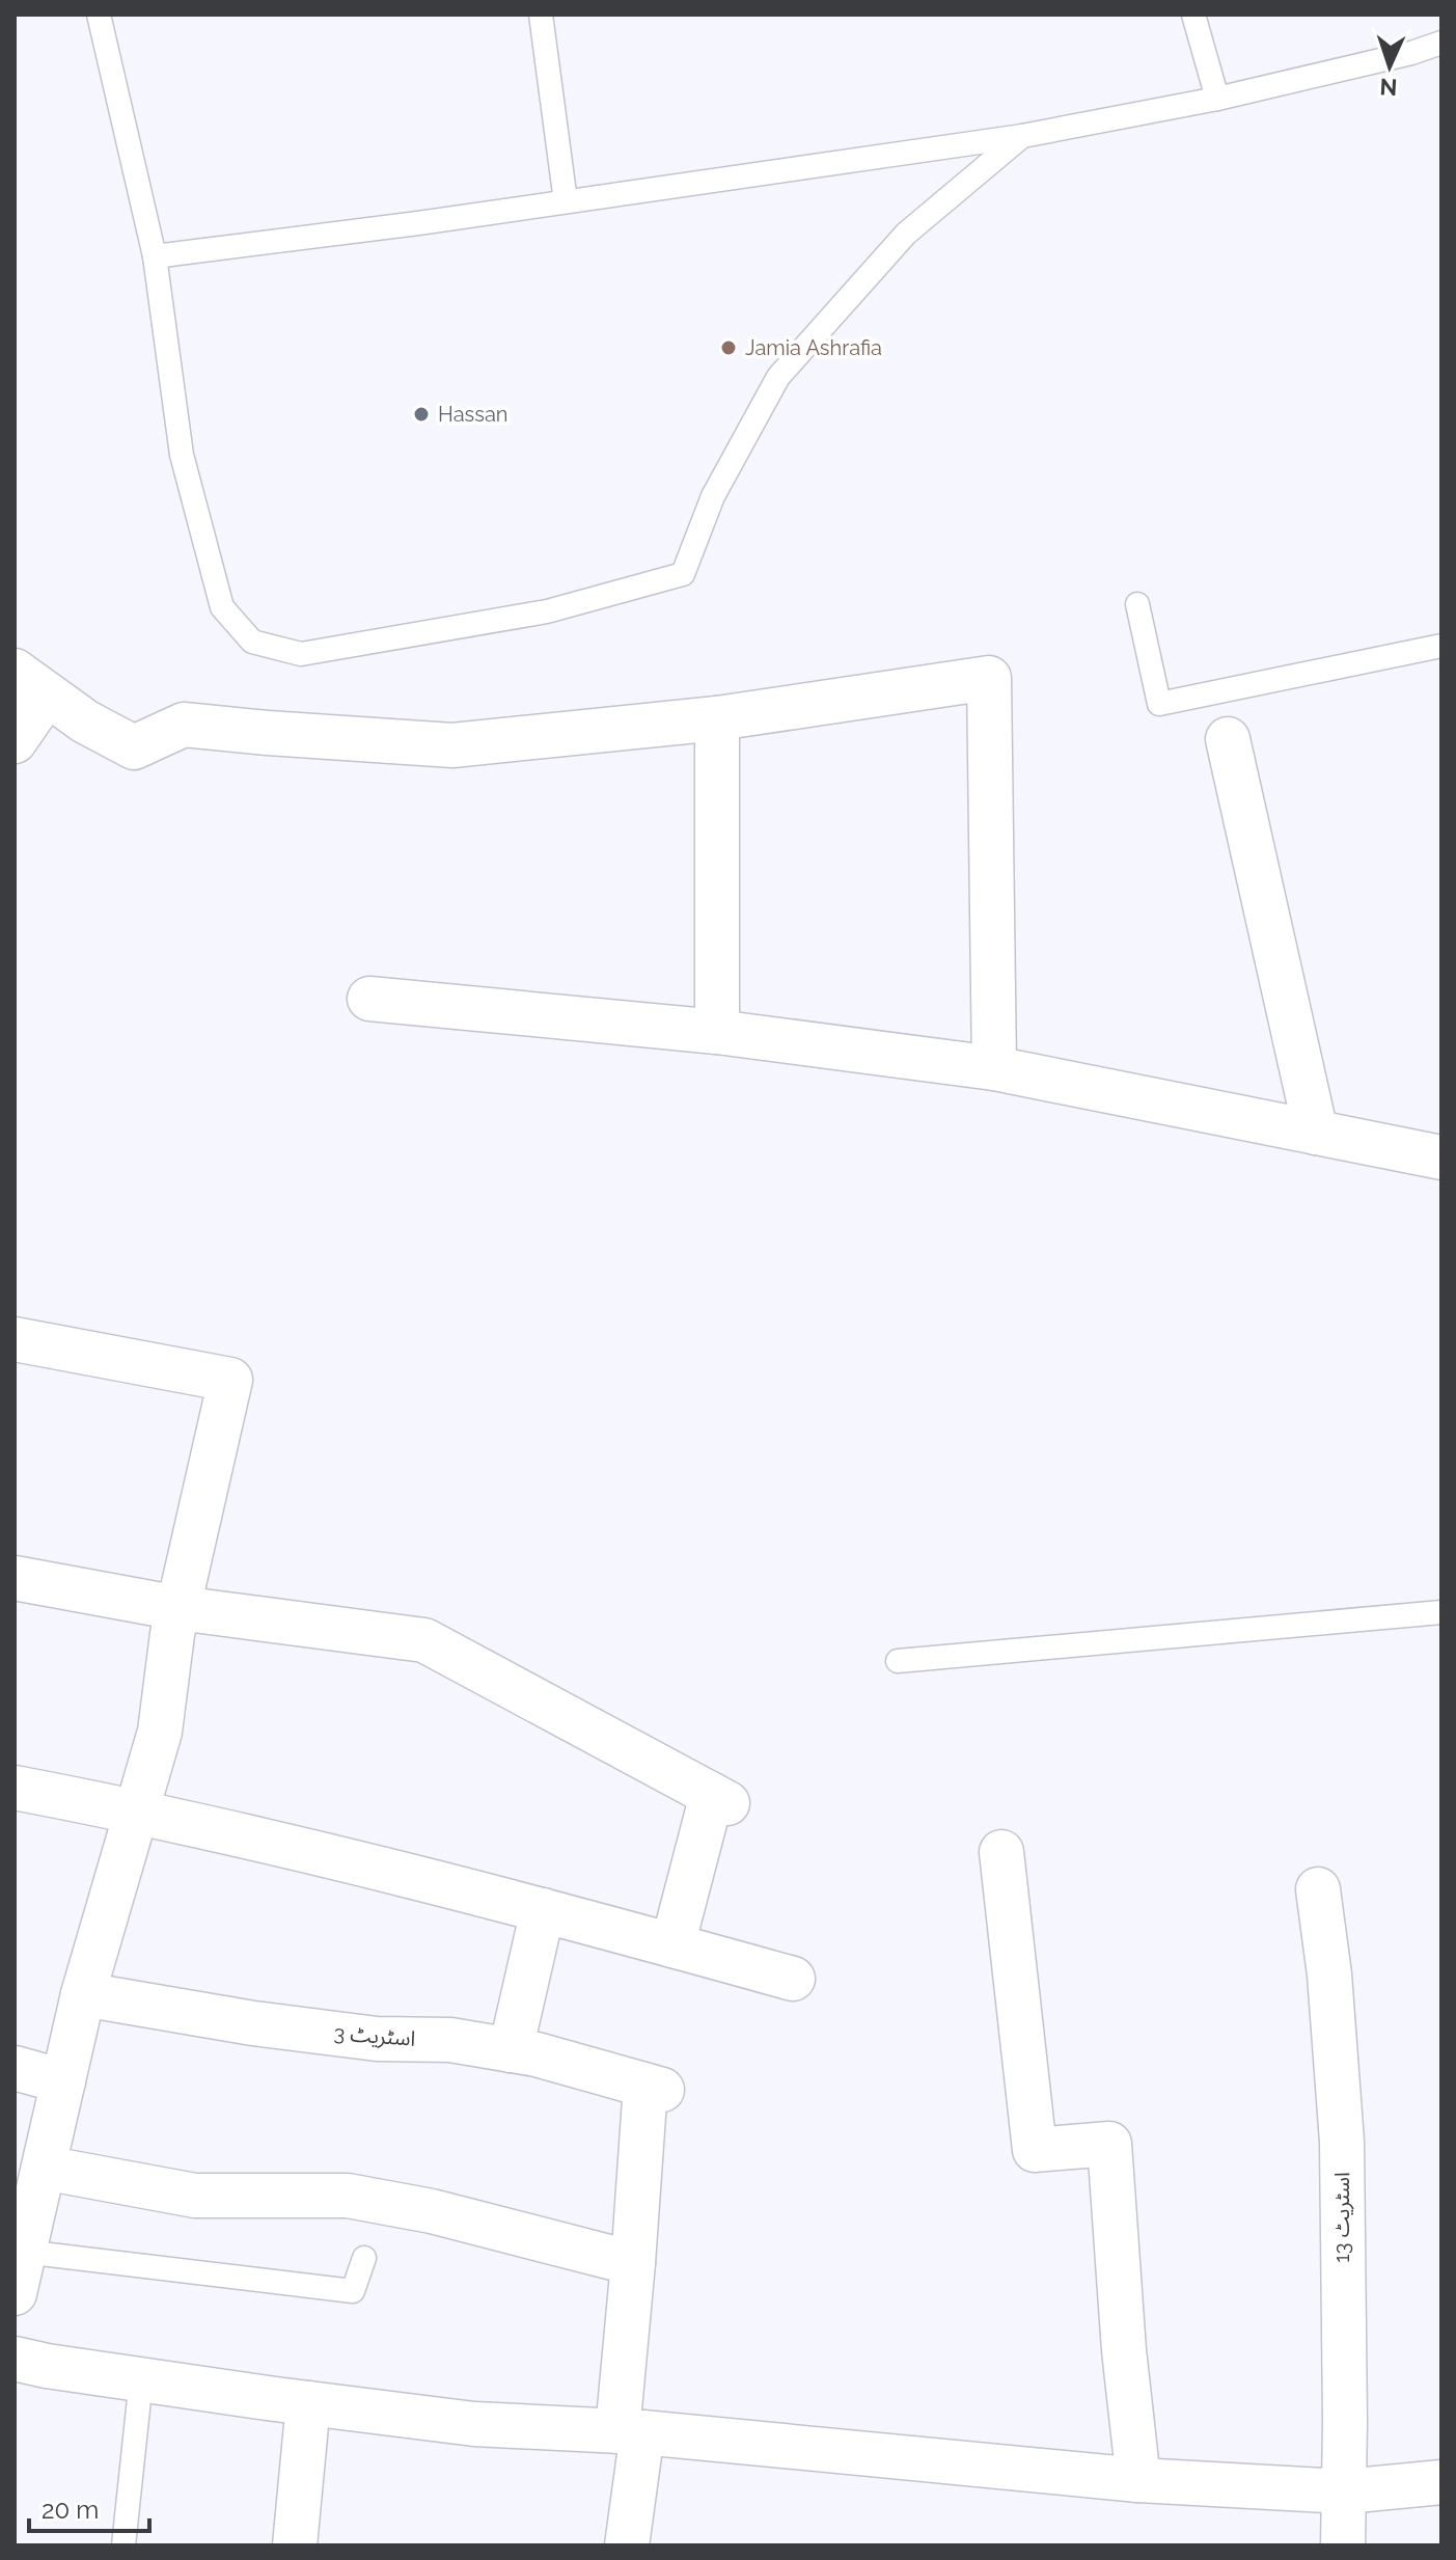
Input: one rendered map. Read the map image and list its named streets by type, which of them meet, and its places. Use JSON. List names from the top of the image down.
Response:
{
  "streets": {
    "street": ["اسٹریٹ 3", "اسٹریٹ 13"]
  },
  "places": ["Jamia Ashrafia", "Hassan"],
  "scale_bar": "20 m",
  "north": "bottom"
}
